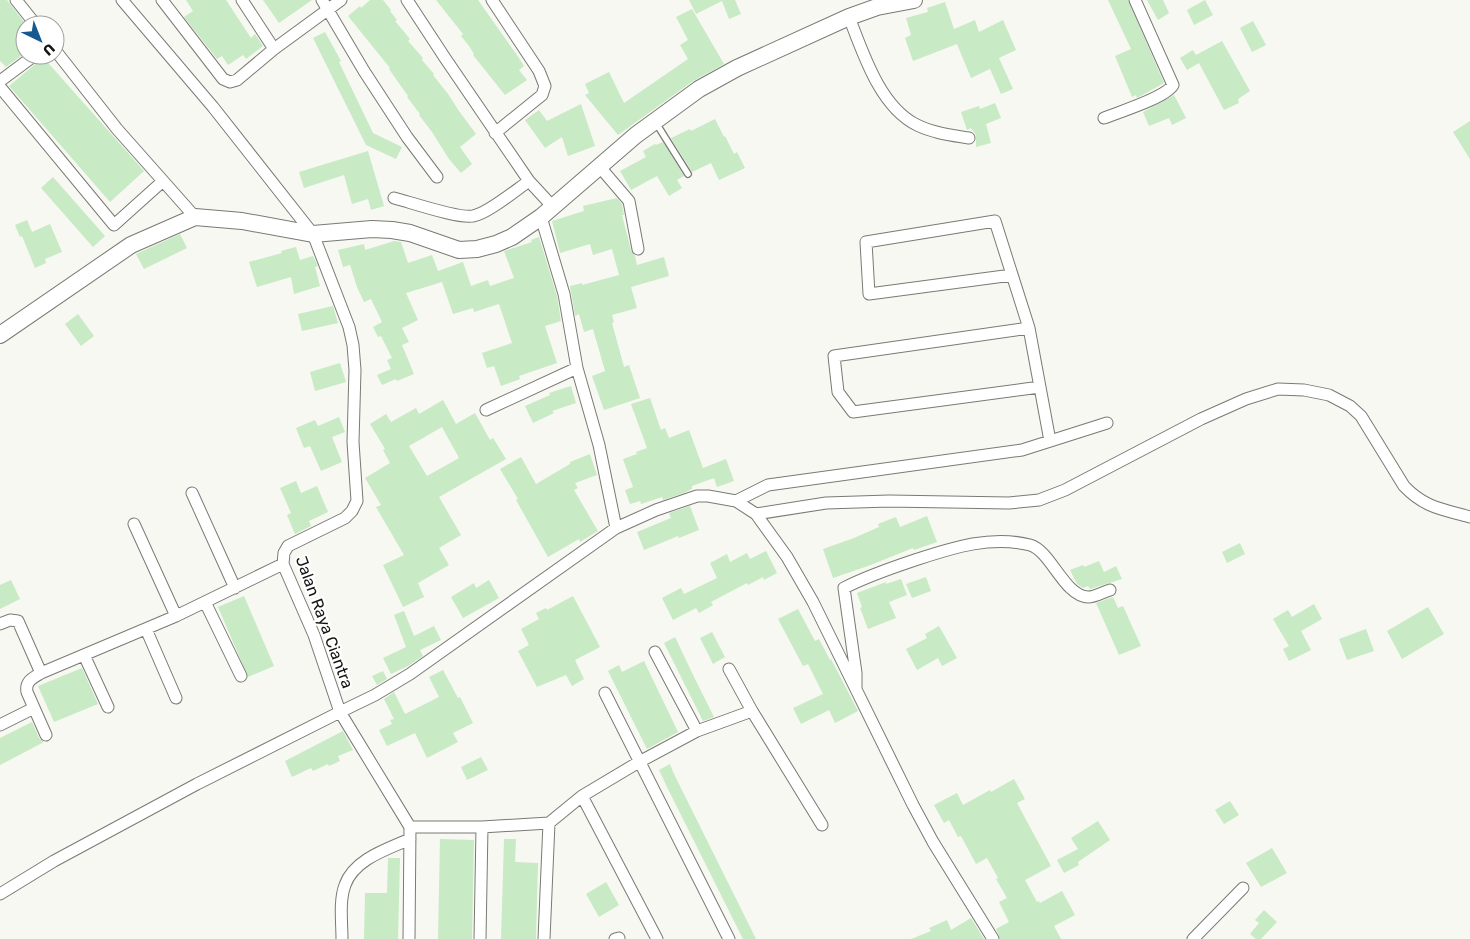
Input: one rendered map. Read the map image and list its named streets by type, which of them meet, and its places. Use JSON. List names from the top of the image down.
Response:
{
  "streets": {
    "street": ["Jalan Raya Ciantra"]
  },
  "north": "bottom right"
}
